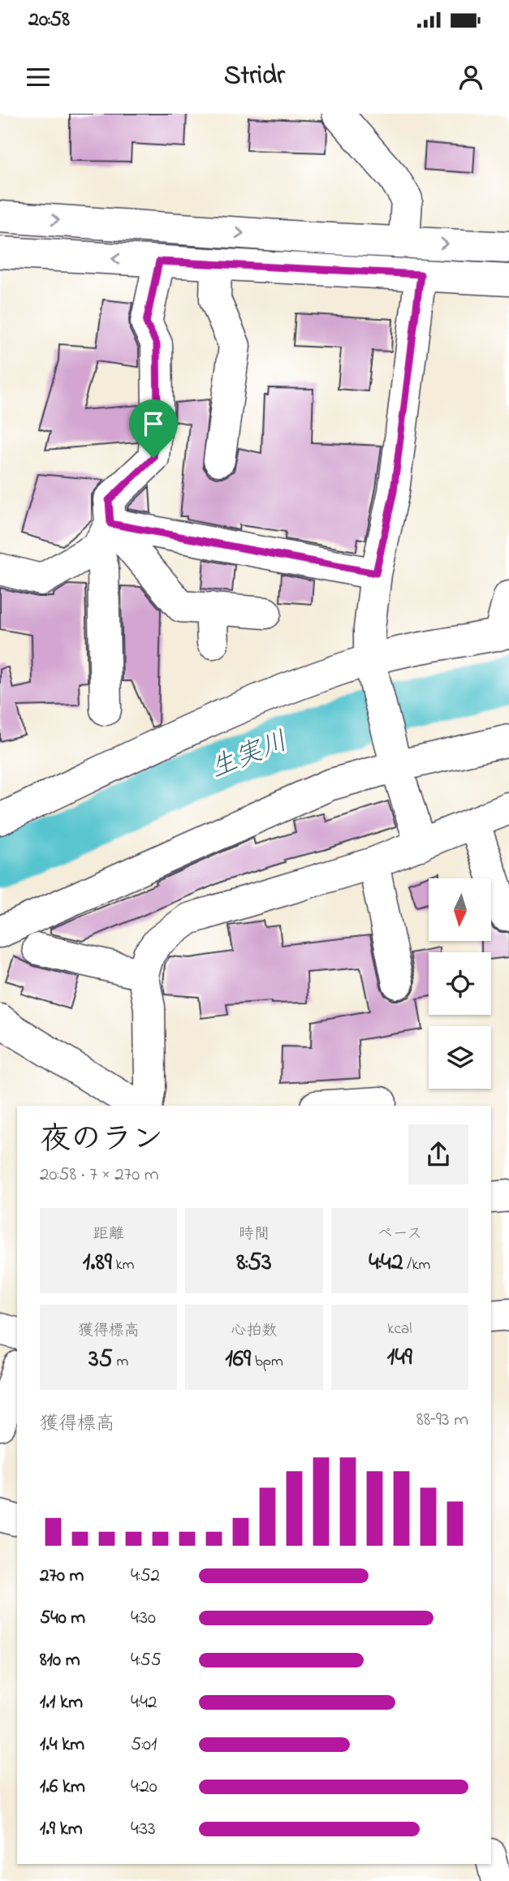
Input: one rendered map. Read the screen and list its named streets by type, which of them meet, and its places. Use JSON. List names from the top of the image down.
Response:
{
  "water": ["生実川"],
  "north": "bottom",
  "page": {
    "status": "20:58",
    "header": "Stridr",
    "heading": ["夜のラン", "20:58 · 7 × 270 m"],
    "stats": [
      ["距離", "1.89 km"],
      ["時間", "8:53"],
      ["ペース", "4:42 /km"],
      ["獲得標高", "35 m"],
      ["心拍数", "169 bpm"],
      ["kcal", "149"]
    ],
    "chart": ["獲得標高", "88–93 m"],
    "list": [
      {
        "name": "270 m",
        "note": "4:52"
      },
      {
        "name": "540 m",
        "note": "4:30"
      },
      {
        "name": "810 m",
        "note": "4:55"
      },
      {
        "name": "1.1 km",
        "note": "4:42"
      },
      {
        "name": "1.4 km",
        "note": "5:01"
      },
      {
        "name": "1.6 km",
        "note": "4:20"
      },
      {
        "name": "1.9 km",
        "note": "4:33"
      }
    ]
  }
}
